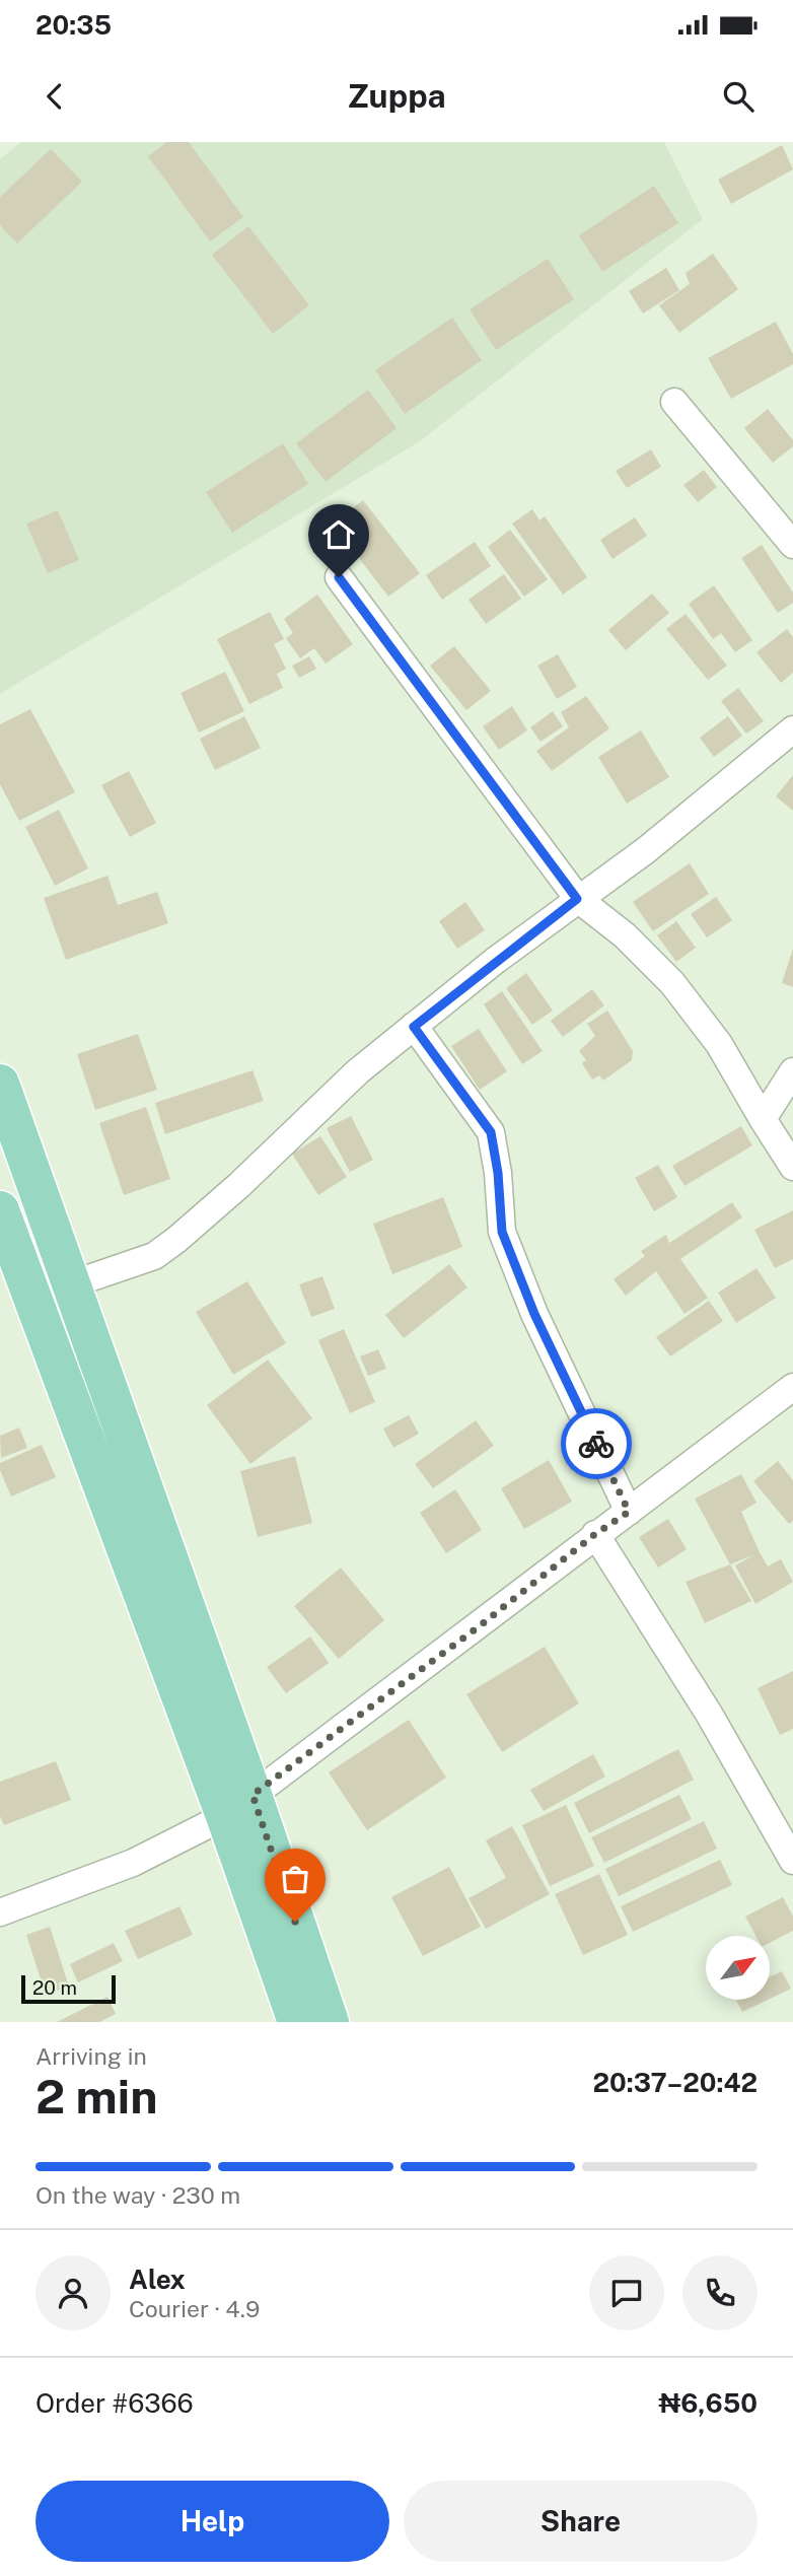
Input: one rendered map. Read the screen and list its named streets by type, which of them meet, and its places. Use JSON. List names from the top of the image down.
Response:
{
  "scale_bar": "20 m",
  "north": "top right",
  "page": {
    "status": "20:35",
    "header": "Zuppa",
    "scale": "20 m",
    "heading": ["2 min", "Arriving in", "20:37–20:42"],
    "panel": [
      "Alex",
      "Courier · 4.9",
      "Order #6366",
      "₦6,650"
    ],
    "bar": "On the way · 230 m",
    "buttons": ["Help", "Share"]
  }
}
